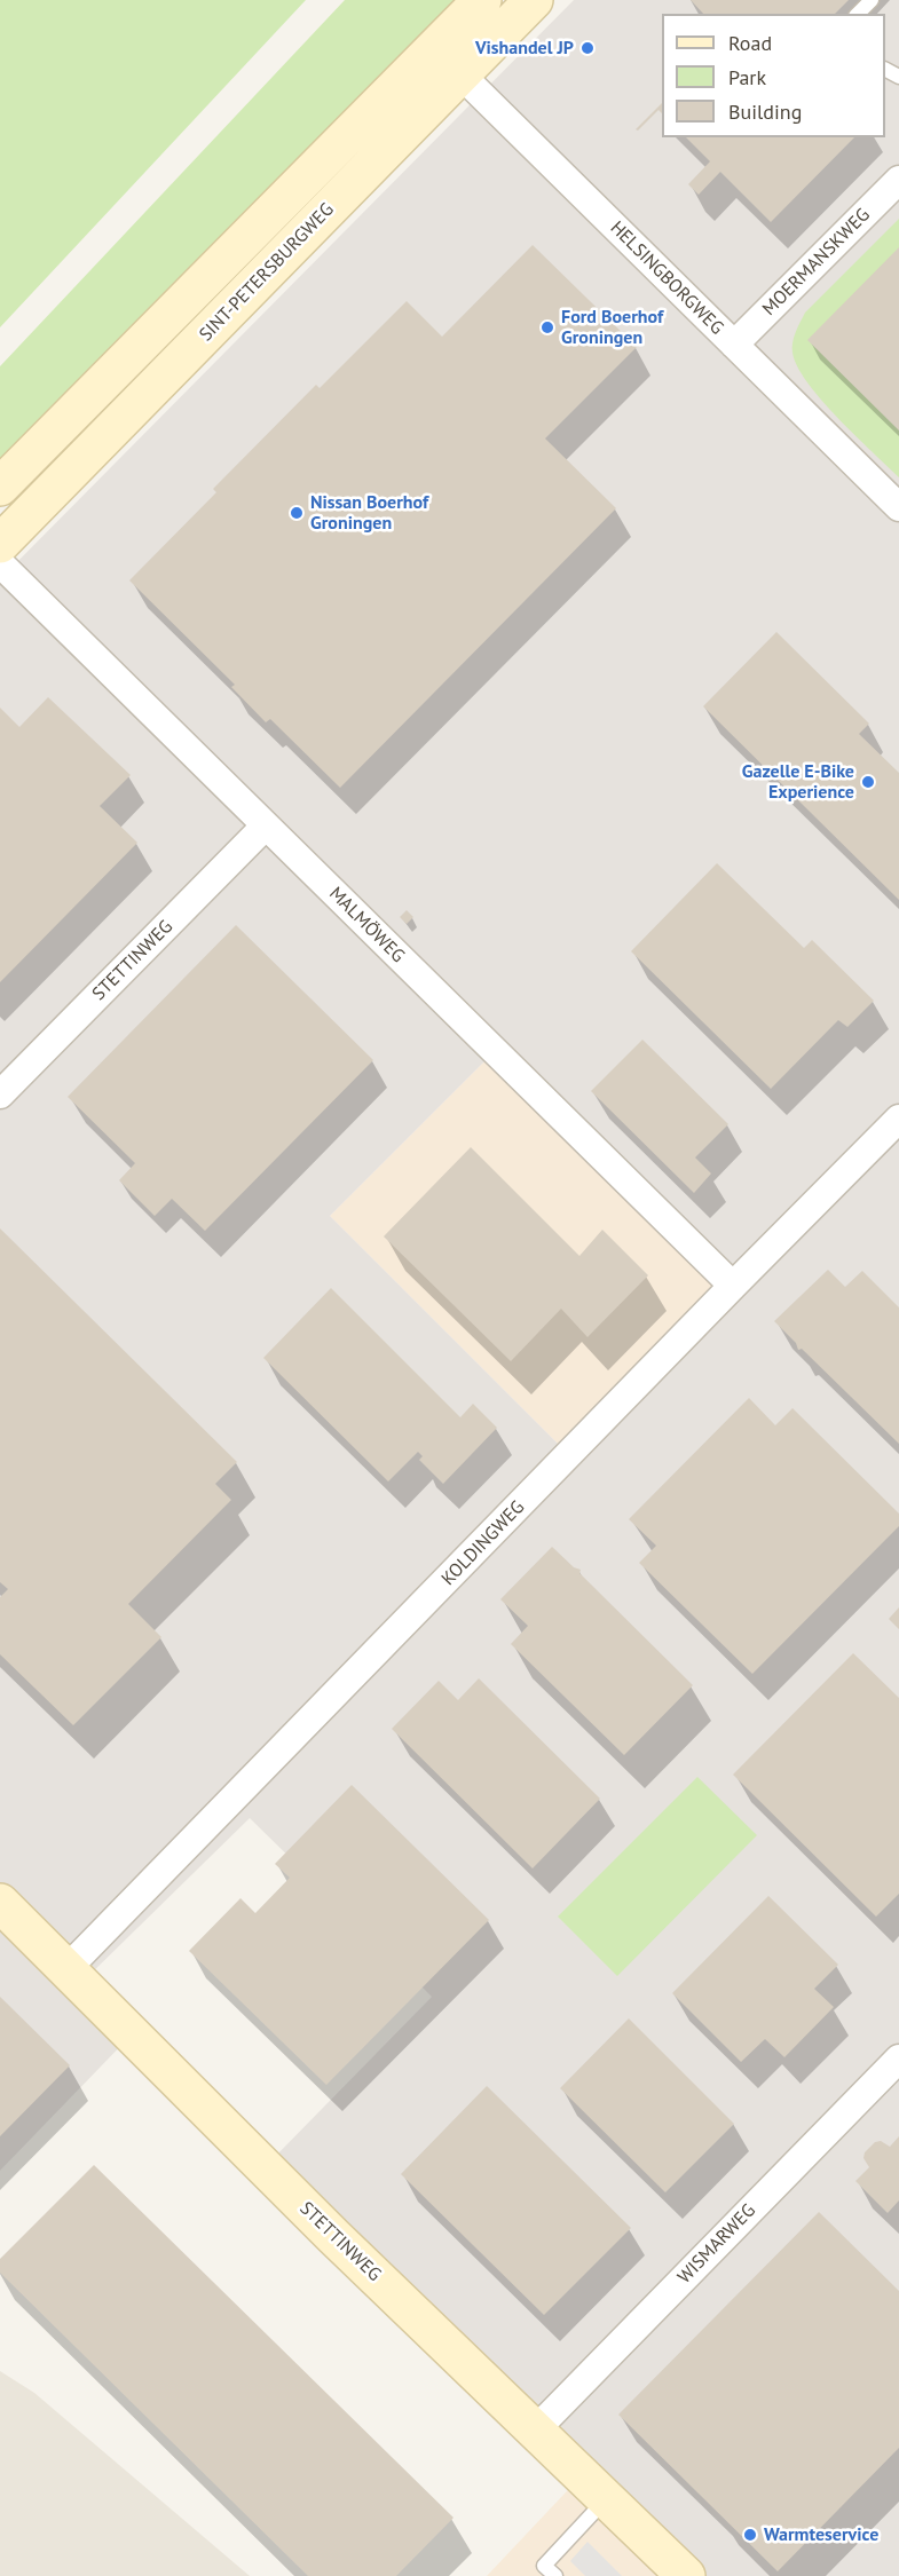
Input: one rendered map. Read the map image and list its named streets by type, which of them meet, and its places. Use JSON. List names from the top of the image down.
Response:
{
  "streets": {
    "street": [
      "MOERMANSKWEG",
      "SINT-PETERSBURGWEG",
      "HELSINGBORGWEG",
      "MALMÖWEG",
      "STETTINWEG",
      "KOLDINGWEG",
      "WISMARWEG"
    ]
  },
  "crossings": [
    ["MOERMANSKWEG", "HELSINGBORGWEG"],
    ["SINT-PETERSBURGWEG", "HELSINGBORGWEG"],
    ["MALMÖWEG", "STETTINWEG"],
    ["MALMÖWEG", "KOLDINGWEG"],
    ["STETTINWEG", "KOLDINGWEG"],
    ["STETTINWEG", "WISMARWEG"]
  ],
  "places": [
    "Vishandel JP",
    "Ford Boerhof Groningen",
    "Nissan Boerhof Groningen",
    "Gazelle E-Bike Experience",
    "Warmteservice"
  ],
  "legend": ["Road", "Park", "Building"]
}
